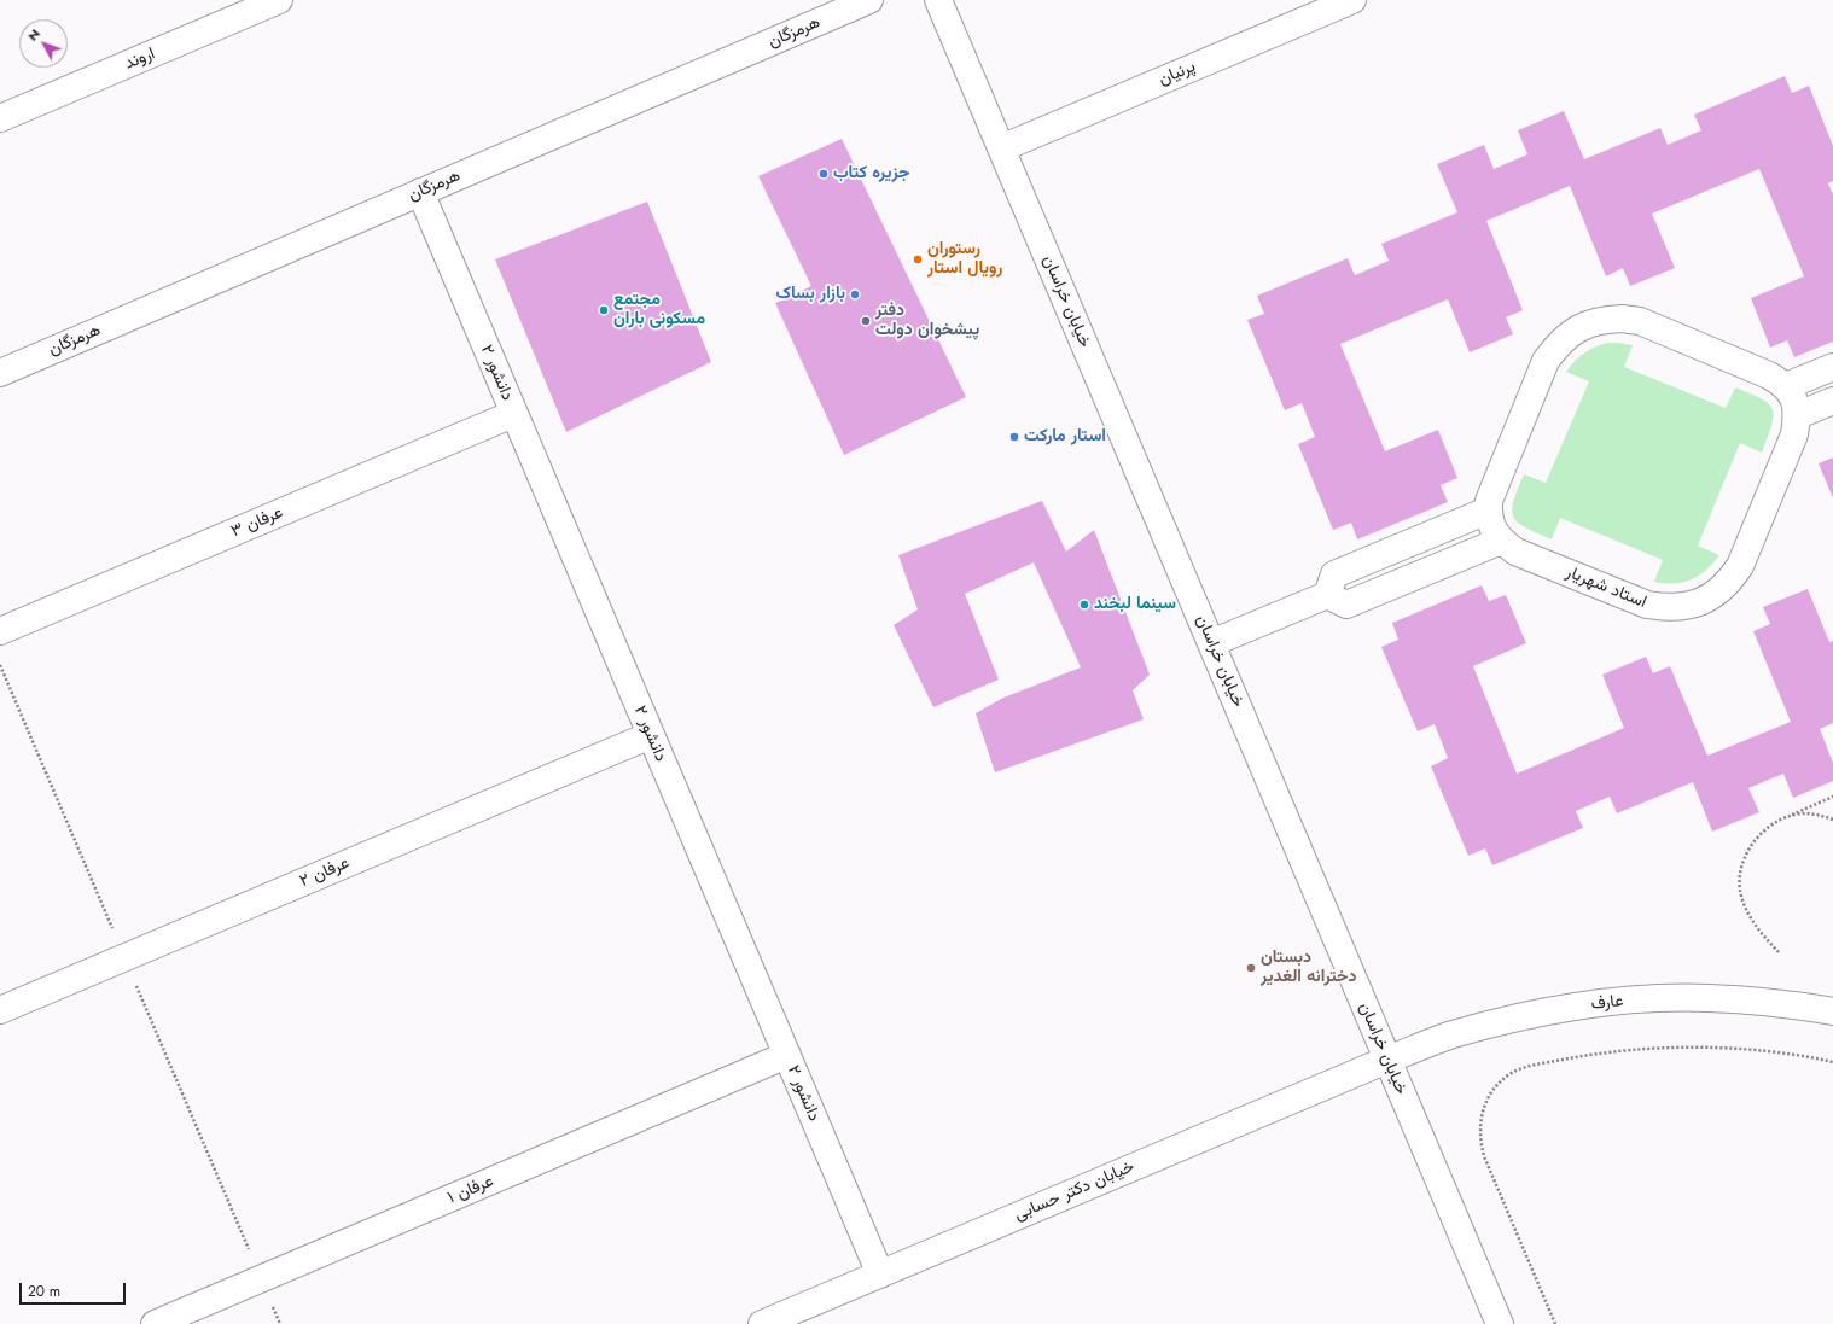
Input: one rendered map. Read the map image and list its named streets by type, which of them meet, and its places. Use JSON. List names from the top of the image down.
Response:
{
  "streets": {
    "street": [
      "هرمزگان",
      "اروند",
      "پرنیان",
      "خیابان خراسان",
      "دانشور ۲",
      "عرفان ۳",
      "استاد شهریار",
      "عرفان ۲",
      "عارف",
      "عرفان ۱",
      "خیابان دکتر حسابی"
    ]
  },
  "crossings": [
    ["هرمزگان", "دانشور ۲"],
    ["پرنیان", "خیابان خراسان"],
    ["خیابان خراسان", "عارف"],
    ["خیابان خراسان", "خیابان دکتر حسابی"],
    ["دانشور ۲", "عرفان ۳"],
    ["دانشور ۲", "عرفان ۲"],
    ["دانشور ۲", "عرفان ۱"],
    ["دانشور ۲", "خیابان دکتر حسابی"],
    ["عارف", "خیابان دکتر حسابی"]
  ],
  "places": [
    "جزیره کتاب",
    "رستوران رویال استار",
    "بازار بساک",
    "مجتمع مسکونی باران",
    "دفتر پیشخوان دولت",
    "استار مارکت",
    "سینما لبخند",
    "دبستان دخترانه الغدیر"
  ],
  "scale_bar": "20 m",
  "north": "top left"
}
